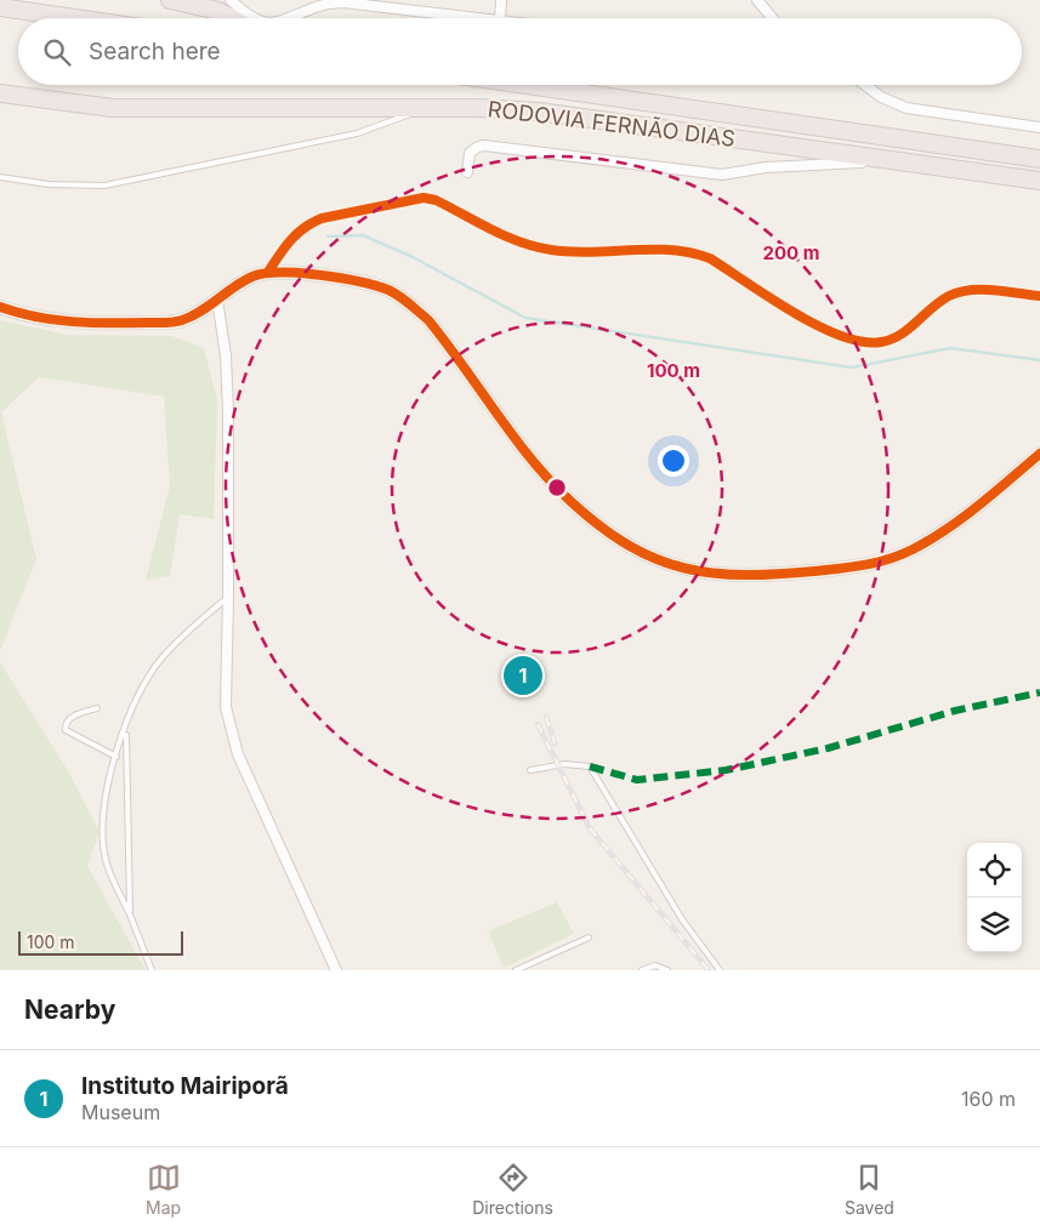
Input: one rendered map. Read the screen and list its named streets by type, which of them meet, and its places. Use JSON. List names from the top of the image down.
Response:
{
  "streets": {
    "highway": ["RODOVIA FERNÃO DIAS"]
  },
  "scale_bar": "100 m",
  "page": {
    "search": "Search here",
    "pins": "1",
    "scale": "100 m",
    "heading": "Nearby",
    "list": [
      {
        "mark": "1",
        "name": "Instituto Mairiporã",
        "note": "Museum",
        "value": "160 m"
      }
    ],
    "nav": ["Map", "Directions", "Saved"]
  },
  "rings": ["200 m", "100 m"]
}
